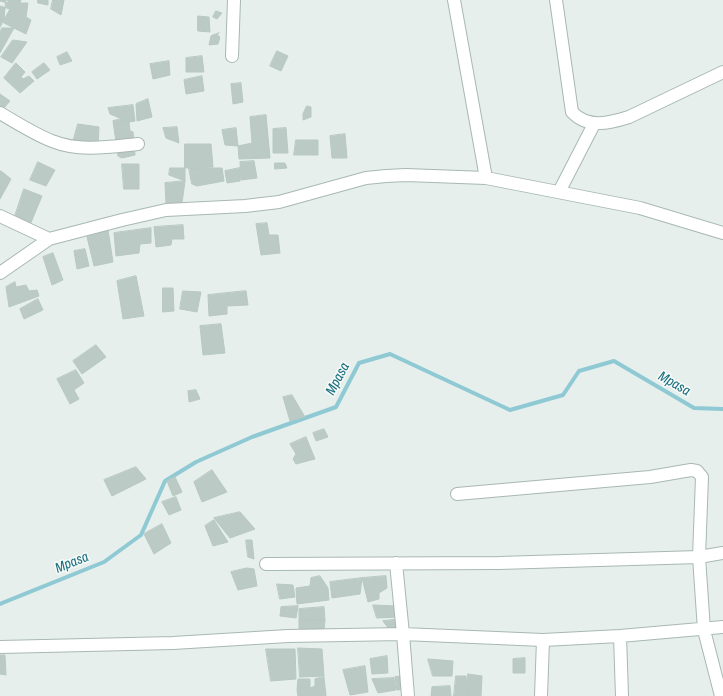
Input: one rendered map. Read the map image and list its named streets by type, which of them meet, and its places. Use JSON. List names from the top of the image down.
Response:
{
  "water": ["Mpasa"]
}
